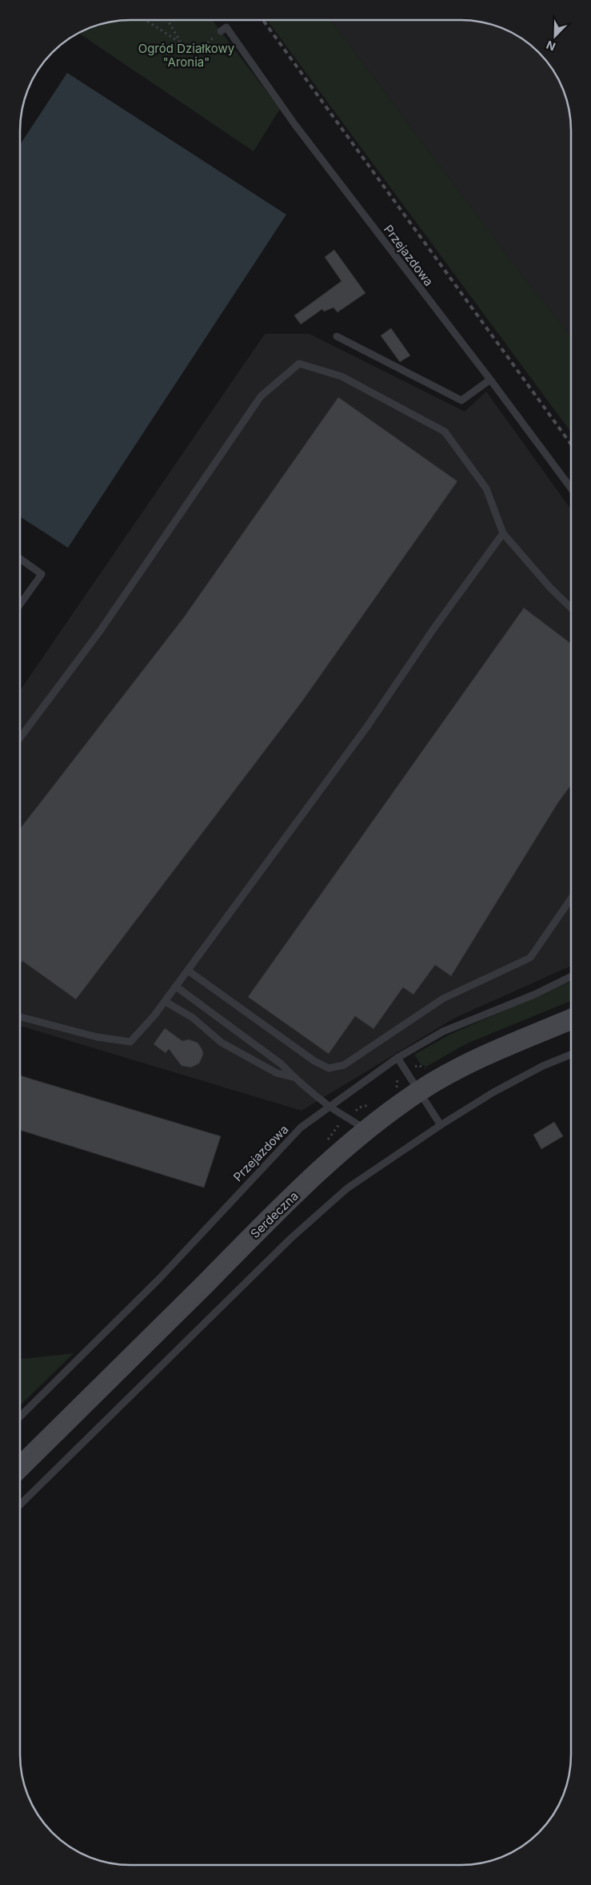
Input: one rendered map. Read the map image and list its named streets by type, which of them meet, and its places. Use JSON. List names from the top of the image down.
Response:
{
  "streets": {
    "street": ["Serdeczna"],
    "lane": ["Przejazdowa"]
  },
  "parks": ["Ogród Działkowy \"Aronia\""],
  "north": "bottom left"
}
